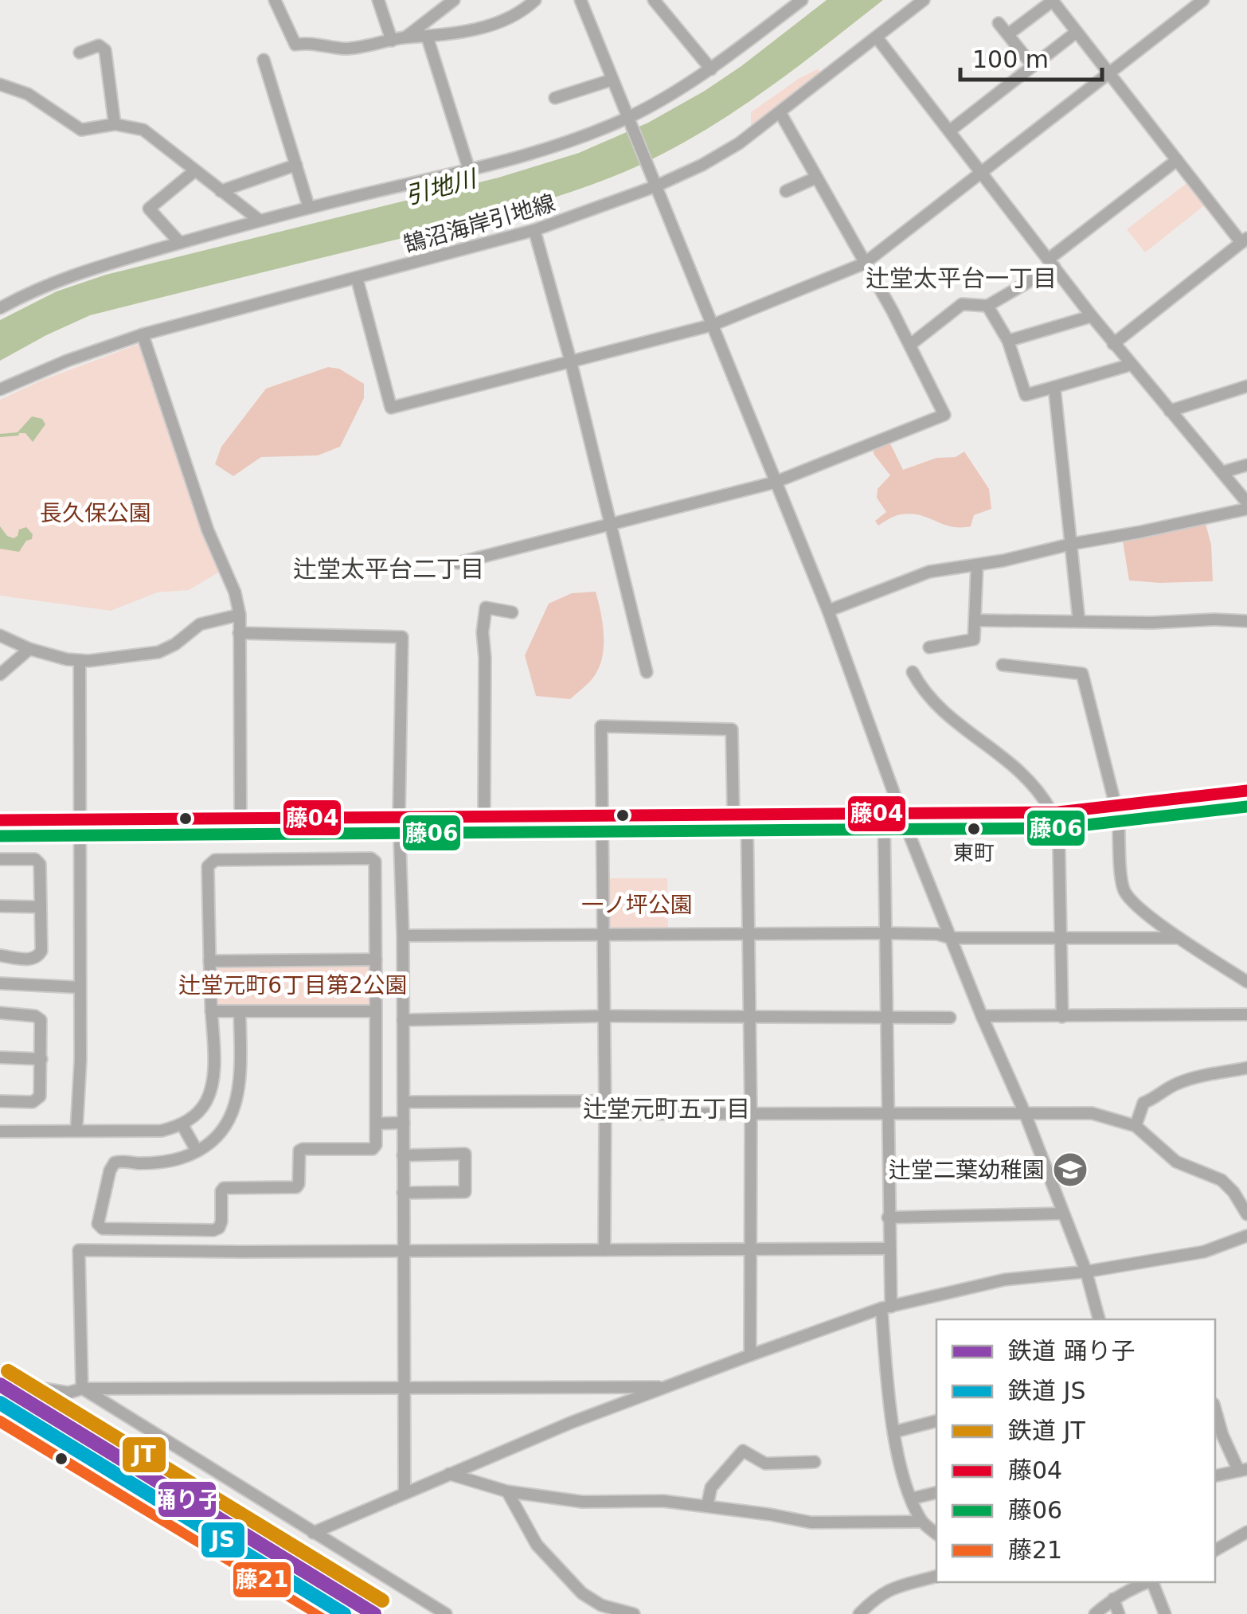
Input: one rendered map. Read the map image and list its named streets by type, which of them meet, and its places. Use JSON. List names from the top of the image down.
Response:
{
  "streets": {
    "street": ["鵠沼海岸引地線"]
  },
  "districts": ["辻堂太平台一丁目", "辻堂太平台二丁目", "辻堂元町五丁目"],
  "water": ["引地川"],
  "parks": ["長久保公園", "一ノ坪公園", "辻堂元町6丁目第2公園"],
  "places": {
    "other": ["東町"],
    "school or university": ["辻堂二葉幼稚園"]
  },
  "lines": [
    "transit line 藤04",
    "transit line 藤06",
    "rail line JT",
    "rail line 踊り子",
    "rail line JS",
    "transit line 藤21"
  ],
  "legend": [
    "鉄道 踊り子",
    "鉄道 JS",
    "鉄道 JT",
    "藤04",
    "藤06",
    "藤21"
  ],
  "scale_bar": "100 m"
}
